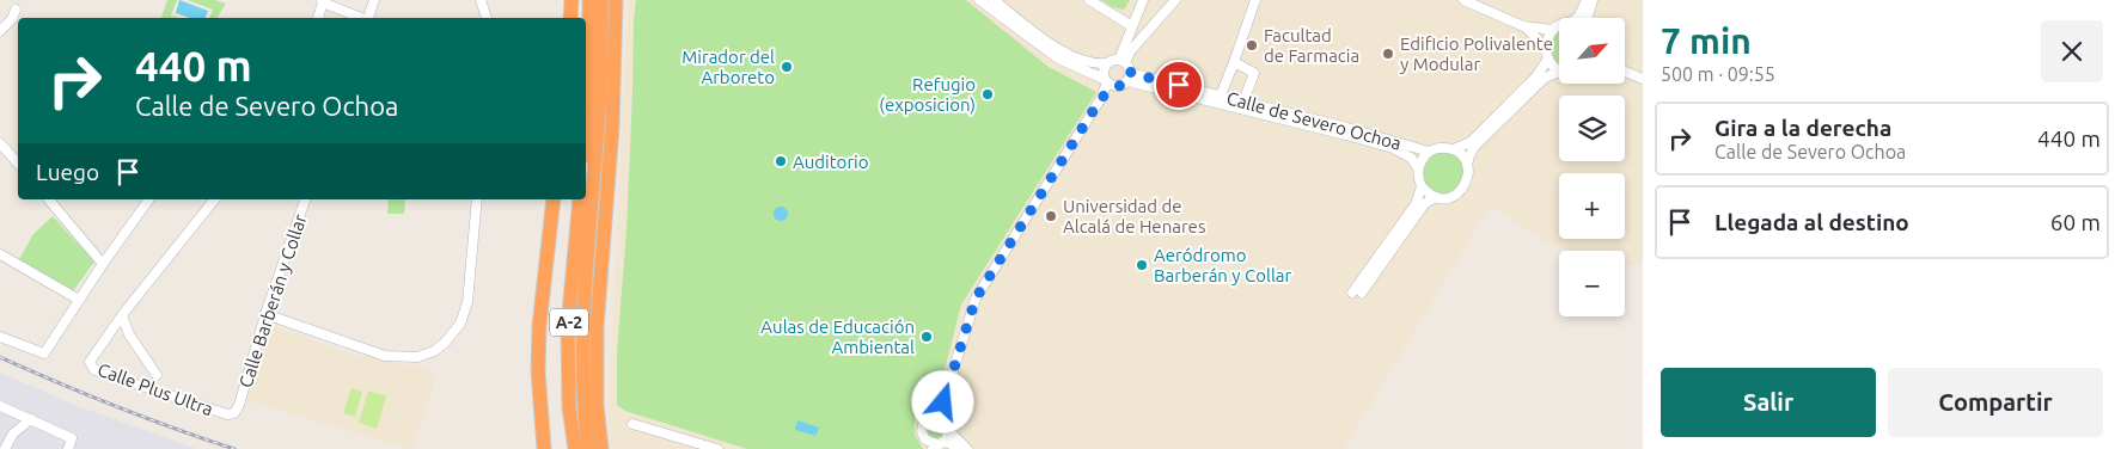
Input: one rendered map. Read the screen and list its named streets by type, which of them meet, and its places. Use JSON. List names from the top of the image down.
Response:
{
  "streets": {
    "highway": ["A-2"],
    "street": ["Calle de Severo Ochoa", "Calle Barberán y Collar", "Calle Plus Ultra"]
  },
  "crossings": [
    ["Calle Barberán y Collar", "Calle Plus Ultra"]
  ],
  "places": [
    "Facultad de Farmacia",
    "Edificio Polivalente y Modular",
    "Mirador del Arboreto",
    "Refugio (exposicion)",
    "Auditorio",
    "Universidad de Alcalá de Henares",
    "Aeródromo Barberán y Collar",
    "Aulas de Educación Ambiental"
  ],
  "north": "top right",
  "page": {
    "heading": ["7 min", "500 m · 09:55"],
    "map_buttons": ["+", "−"],
    "turn": ["440 m", "Calle de Severo Ochoa"],
    "list": [
      {
        "name": "Gira a la derecha",
        "note": "Calle de Severo Ochoa",
        "value": "440 m"
      },
      {
        "name": "Llegada al destino",
        "value": "60 m"
      }
    ],
    "then": "Luego",
    "buttons": ["Salir", "Compartir"]
  }
}
